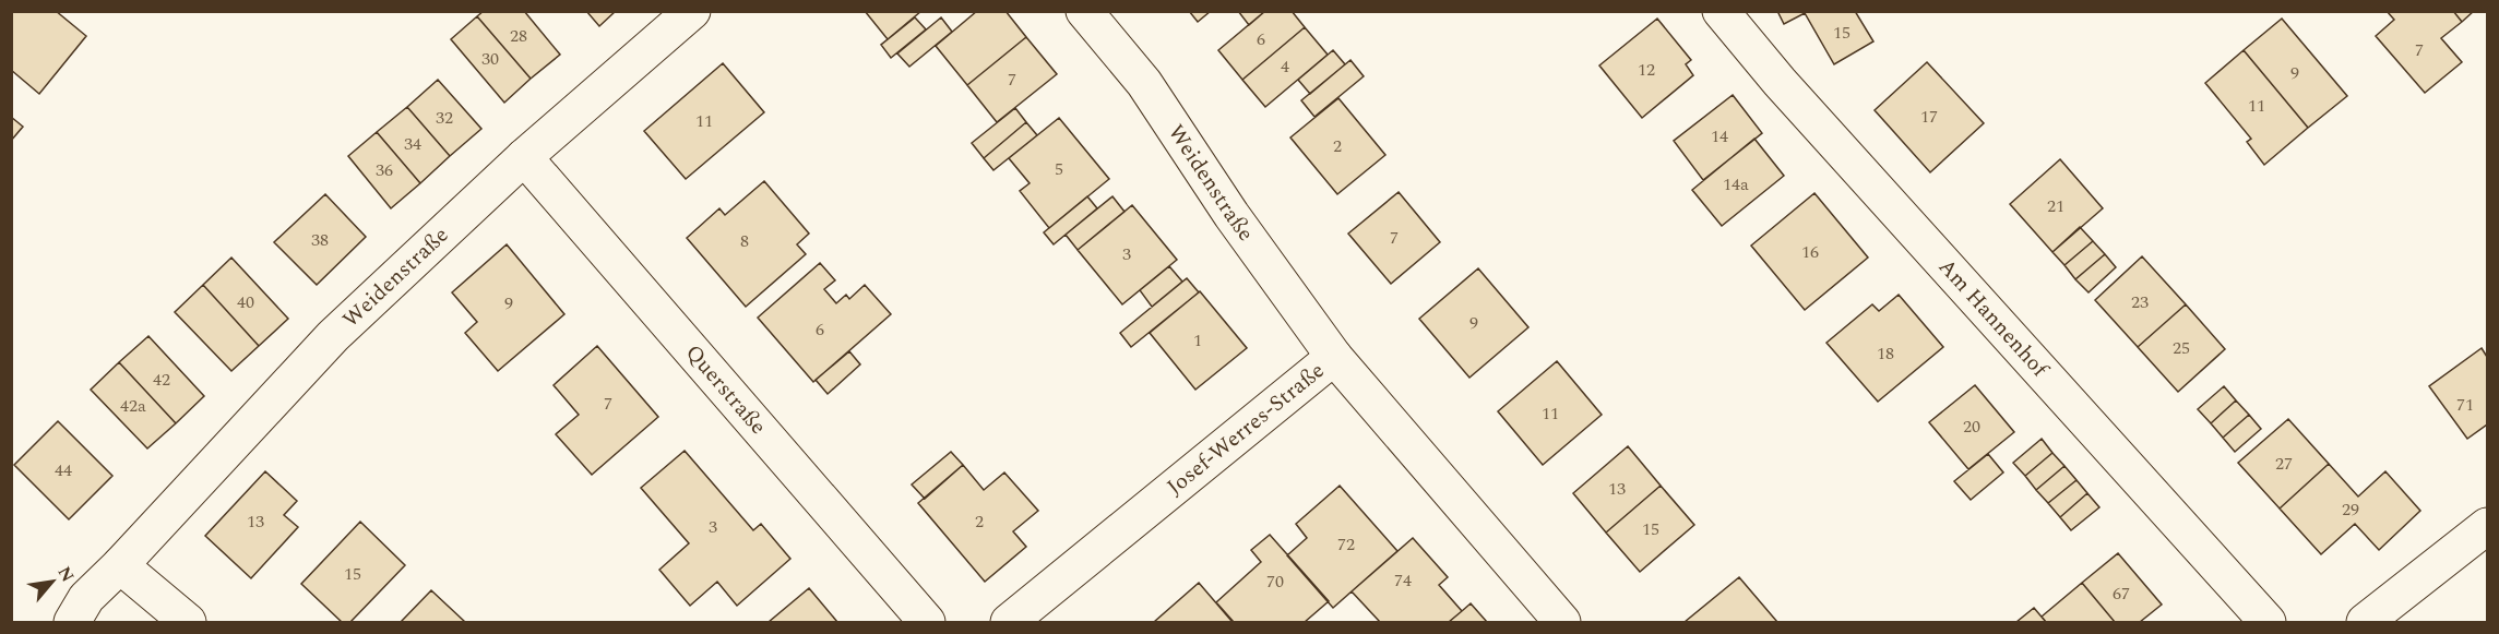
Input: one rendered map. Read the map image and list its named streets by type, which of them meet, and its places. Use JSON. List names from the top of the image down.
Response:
{
  "streets": {
    "street": [
      "Weidenstraße",
      "Am Hannenhof",
      "Querstraße",
      "Josef-Werres-Straße"
    ]
  },
  "crossings": [
    ["Weidenstraße", "Querstraße"],
    ["Weidenstraße", "Josef-Werres-Straße"]
  ],
  "house_numbers": [
    "15",
    "28",
    "6",
    "7",
    "30",
    "4",
    "12",
    "9",
    "7",
    "11",
    "17",
    "32",
    "11",
    "14",
    "34",
    "2",
    "5",
    "36",
    "14a",
    "21",
    "7",
    "38",
    "8",
    "16",
    "3",
    "40",
    "23",
    "9",
    "9",
    "6",
    "1",
    "25",
    "18",
    "42",
    "7",
    "71",
    "42a",
    "11",
    "20",
    "27",
    "44",
    "13",
    "29",
    "13",
    "2",
    "3",
    "15",
    "72",
    "15",
    "74",
    "70",
    "67"
  ],
  "north": "top right"
}
